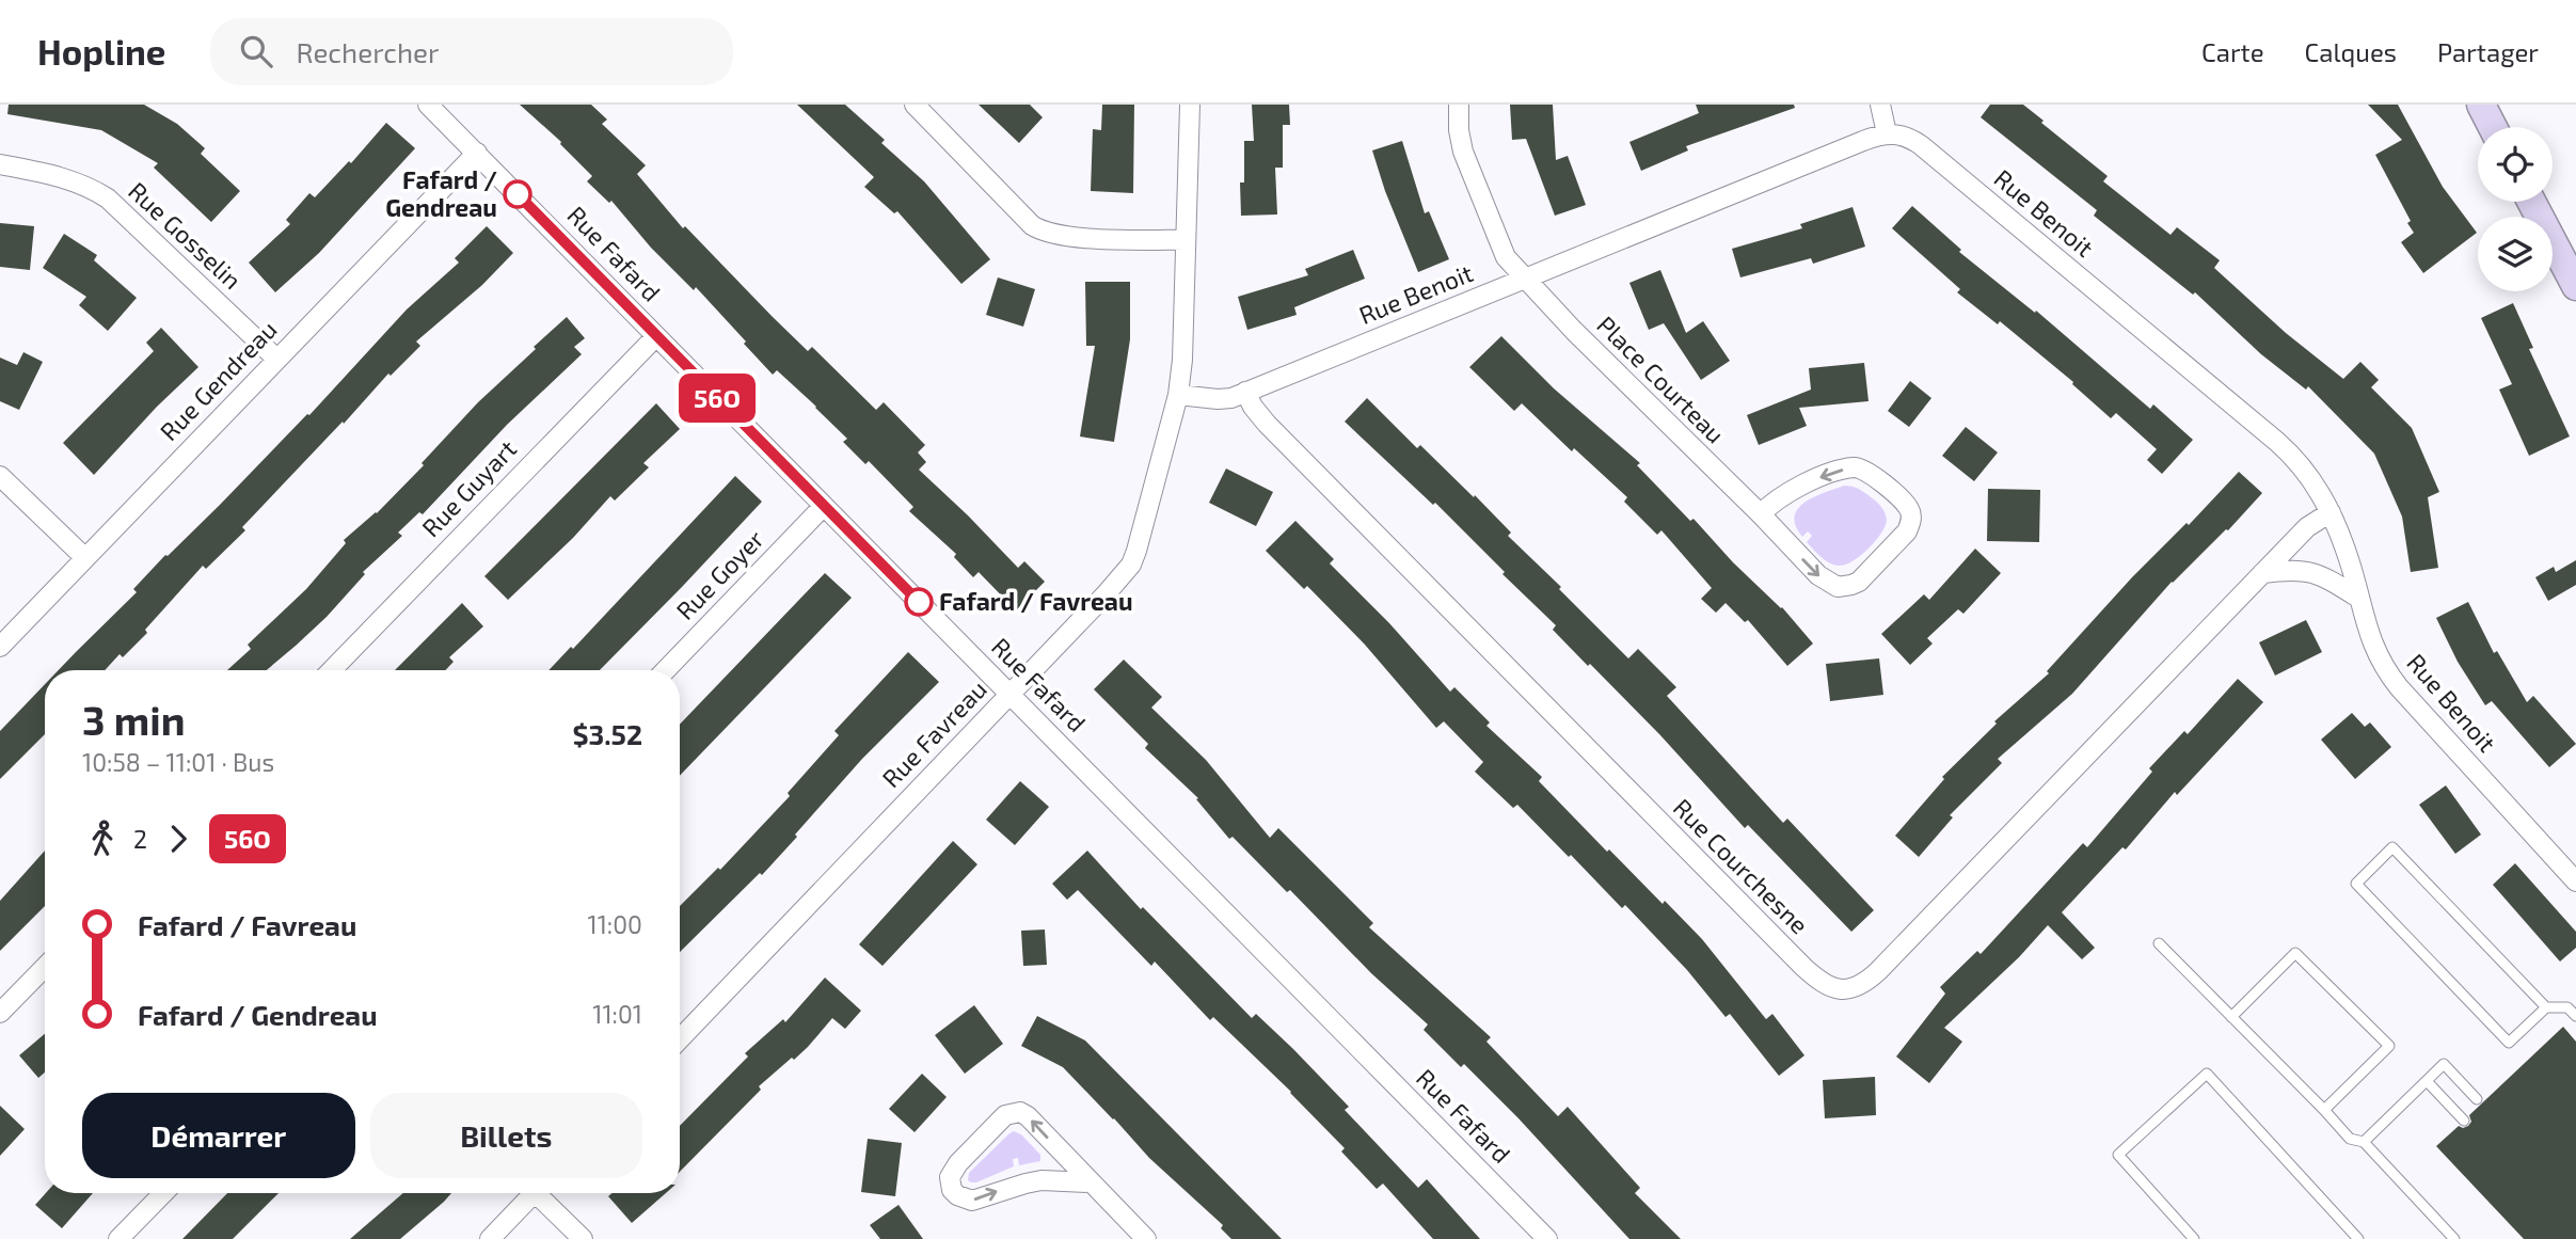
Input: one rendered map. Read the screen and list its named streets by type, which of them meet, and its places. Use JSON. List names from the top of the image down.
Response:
{
  "streets": {
    "street": [
      "Rue Benoit",
      "Rue Gosselin",
      "Rue Fafard",
      "Place Courteau",
      "Rue Gendreau",
      "Rue Guyart",
      "Rue Goyer",
      "Rue Favreau",
      "Rue Courchesne"
    ]
  },
  "crossings": [
    ["Rue Benoit", "Place Courteau"],
    ["Rue Benoit", "Rue Courchesne"],
    ["Rue Gosselin", "Rue Gendreau"],
    ["Rue Fafard", "Rue Gendreau"],
    ["Rue Fafard", "Rue Guyart"],
    ["Rue Fafard", "Rue Goyer"],
    ["Rue Fafard", "Rue Favreau"]
  ],
  "places": ["Fafard / Gendreau", "Fafard / Favreau"],
  "lines": ["bus line 56O"],
  "page": {
    "header": "Hopline",
    "search": "Rechercher",
    "nav": ["Carte", "Calques", "Partager"],
    "on_map": "56O",
    "heading": ["3 min", "10:58 – 11:01 · Bus", "$3.52"],
    "legs": ["2", "56O"],
    "list": [
      {
        "name": "Fafard / Favreau",
        "value": "11:00"
      },
      {
        "name": "Fafard / Gendreau",
        "value": "11:01"
      }
    ],
    "buttons": ["Démarrer", "Billets"]
  }
}
